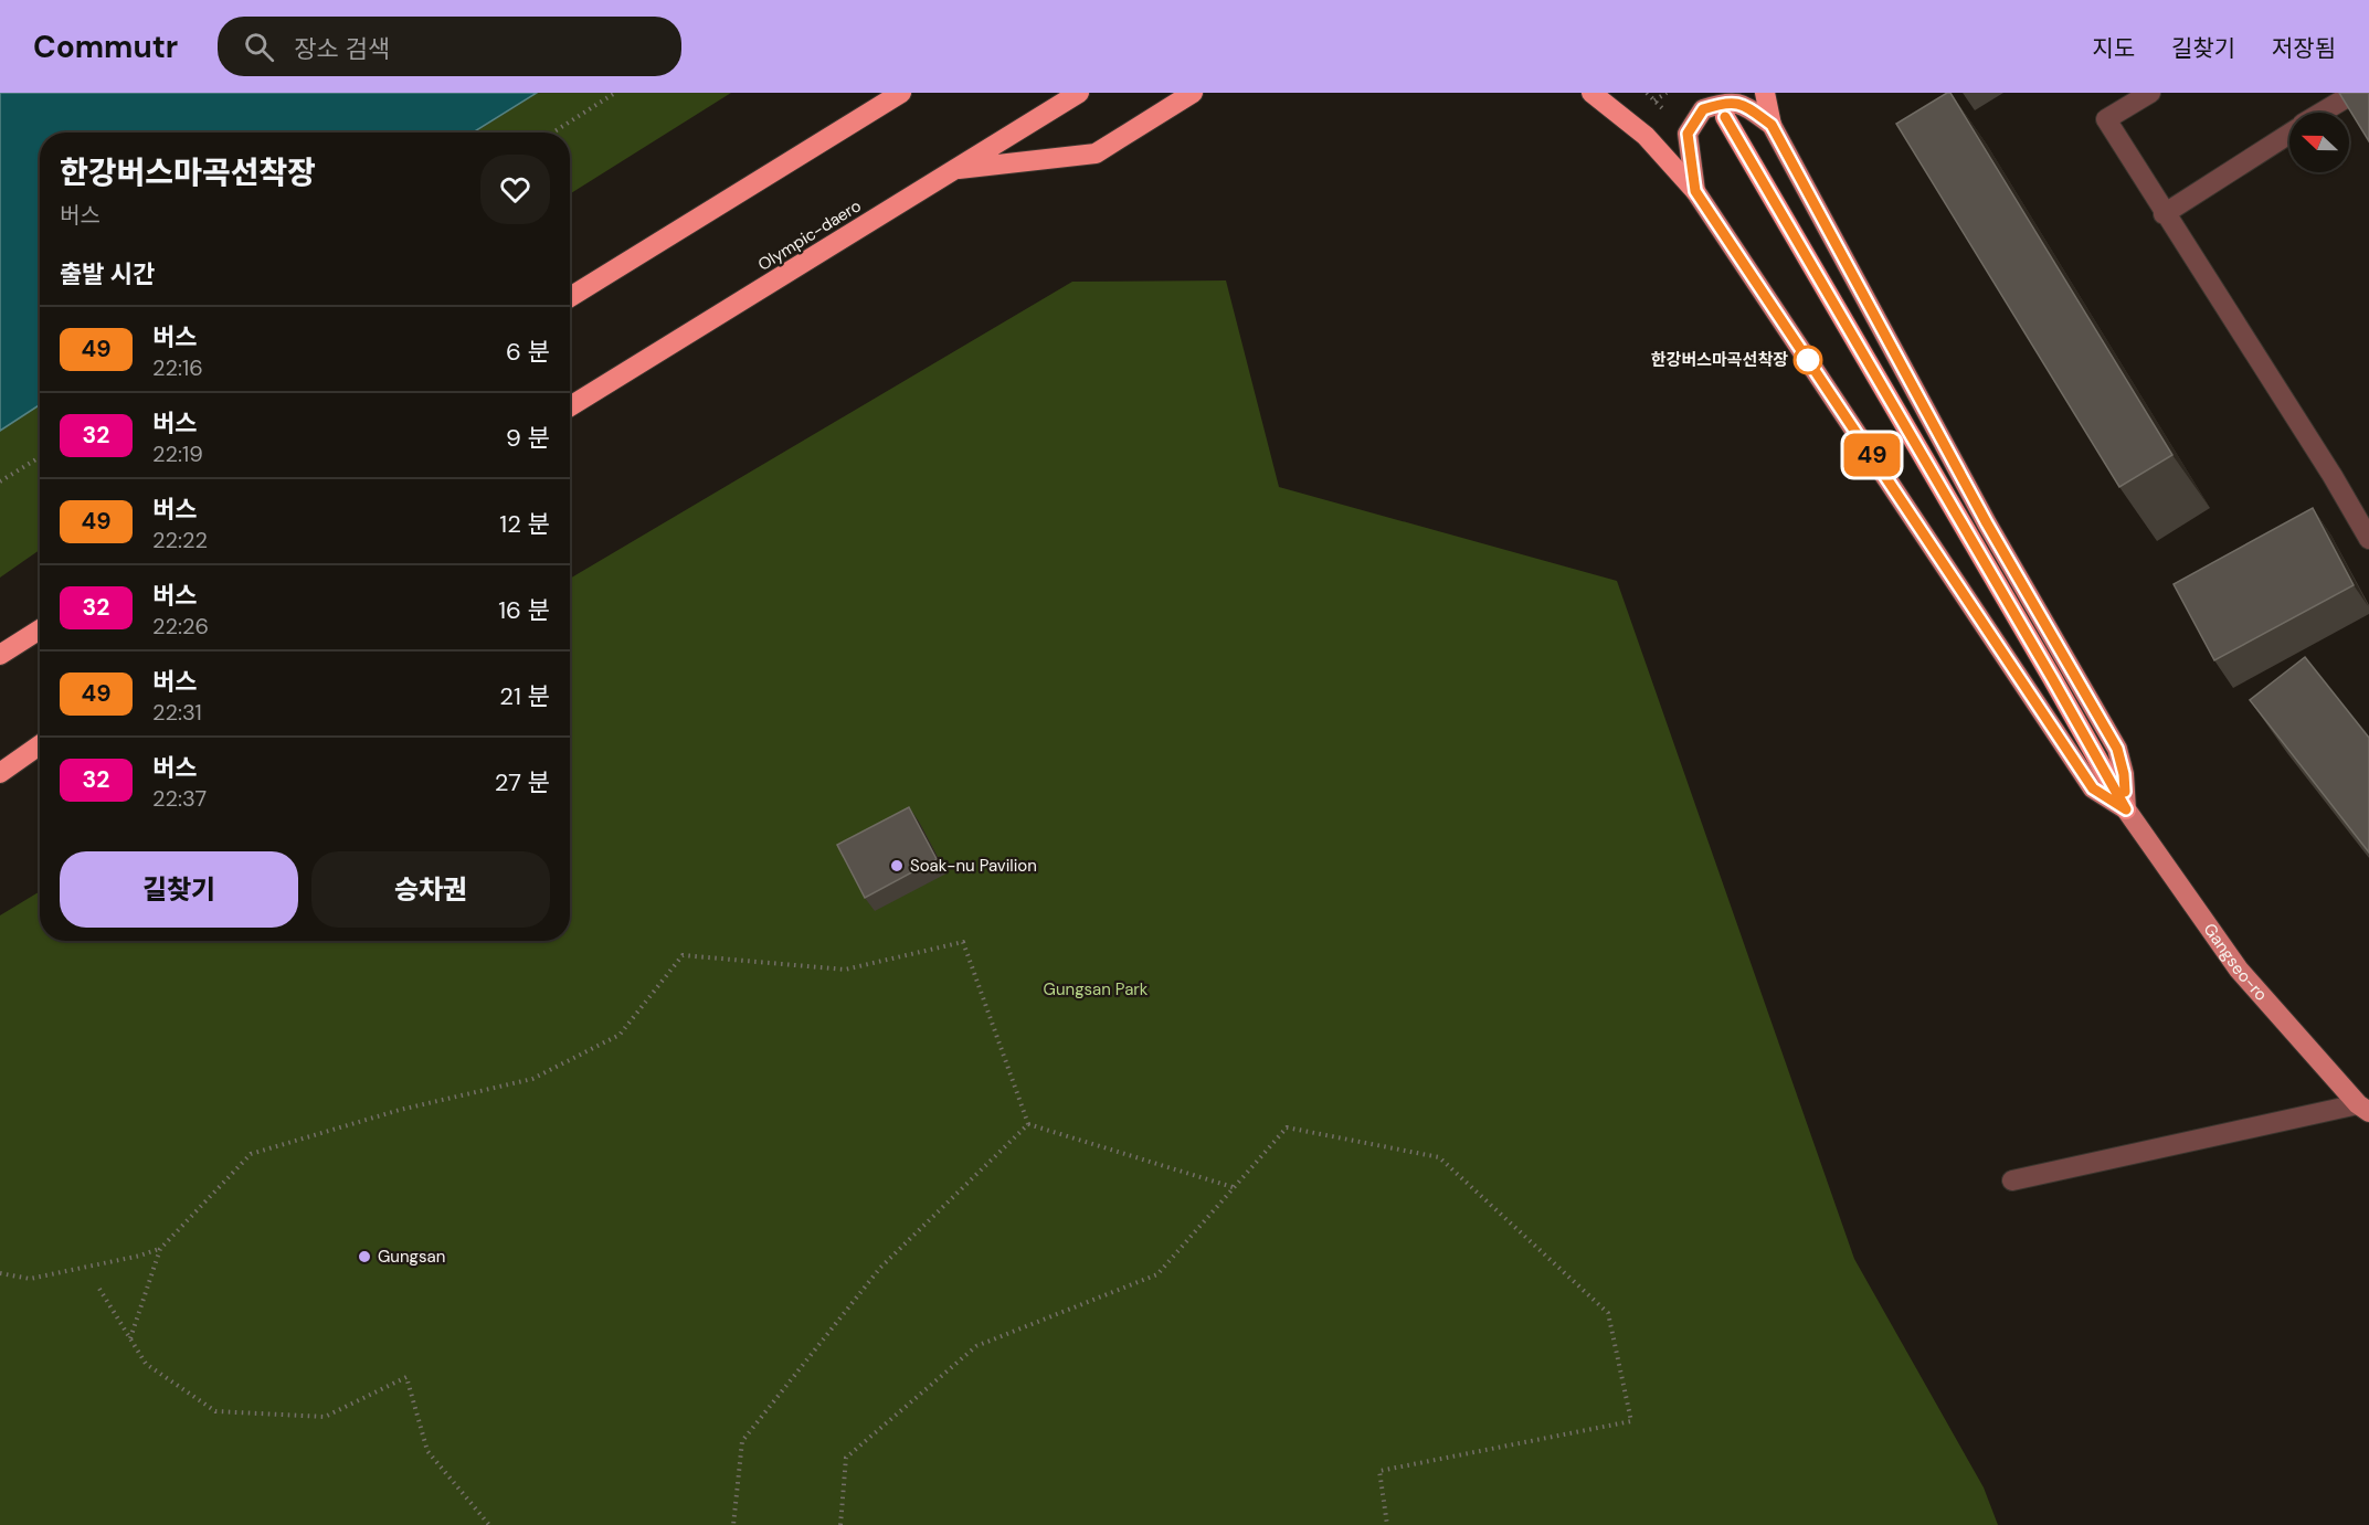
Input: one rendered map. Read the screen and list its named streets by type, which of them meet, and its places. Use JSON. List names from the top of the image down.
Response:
{
  "streets": {
    "highway": ["Olympic-daero"],
    "main road": ["Gangseo-ro"]
  },
  "parks": ["Gungsan Park"],
  "places": ["한강버스마곡선착장", "Soak-nu Pavilion", "Gungsan"],
  "lines": ["bus line 49"],
  "north": "left",
  "page": {
    "header": "Commutr",
    "search": "장소 검색",
    "nav": ["지도", "길찾기", "저장됨"],
    "on_map": "49",
    "heading": [
      ["한강버스마곡선착장", "버스"],
      "출발 시간"
    ],
    "list": [
      {
        "mark": "49",
        "name": "버스",
        "note": "22:16",
        "value": "6 분"
      },
      {
        "mark": "32",
        "name": "버스",
        "note": "22:19",
        "value": "9 분"
      },
      {
        "mark": "49",
        "name": "버스",
        "note": "22:22",
        "value": "12 분"
      },
      {
        "mark": "32",
        "name": "버스",
        "note": "22:26",
        "value": "16 분"
      },
      {
        "mark": "49",
        "name": "버스",
        "note": "22:31",
        "value": "21 분"
      },
      {
        "mark": "32",
        "name": "버스",
        "note": "22:37",
        "value": "27 분"
      }
    ],
    "buttons": ["길찾기", "승차권"]
  }
}
